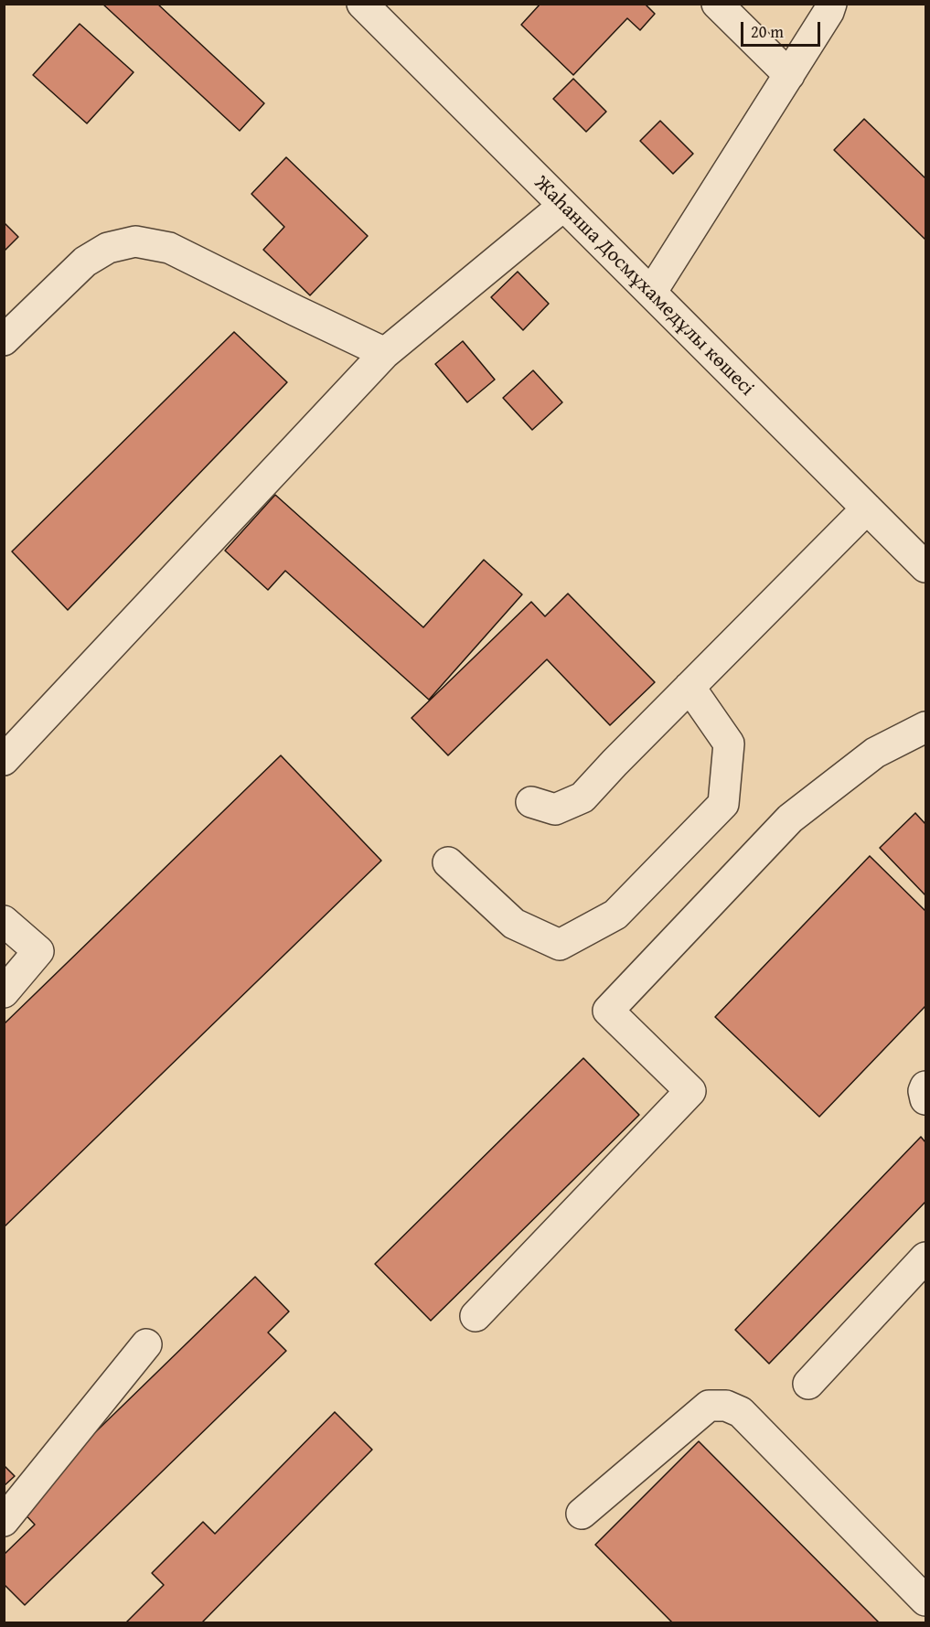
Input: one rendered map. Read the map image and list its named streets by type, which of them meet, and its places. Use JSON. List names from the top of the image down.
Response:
{
  "streets": {
    "street": ["Жаһанша Досмұхамедұлы көшесі"]
  },
  "scale_bar": "20 m"
}
